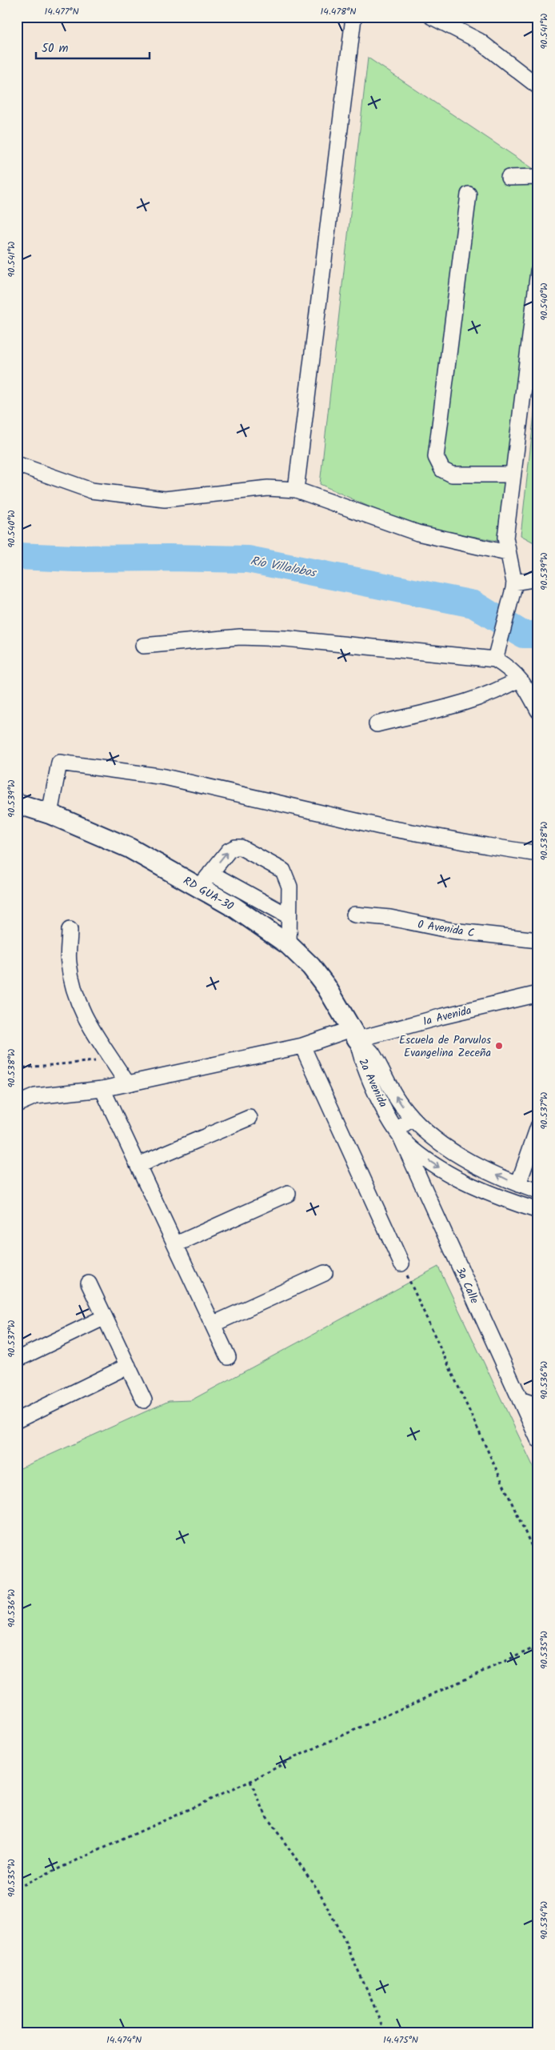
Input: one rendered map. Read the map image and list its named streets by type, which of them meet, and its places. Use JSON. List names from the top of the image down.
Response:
{
  "streets": {
    "main road": ["RD GUA-30"],
    "street": [
      "0 Avenida C",
      "1a Avenida",
      "2a Avenida",
      "3a Calle"
    ]
  },
  "crossings": [
    ["RD GUA-30", "1a Avenida"],
    ["RD GUA-30", "2a Avenida"],
    ["1a Avenida", "2a Avenida"],
    ["2a Avenida", "3a Calle"]
  ],
  "water": ["Río Villalobos"],
  "places": ["Escuela de Parvulos Evangelina Zeceña"],
  "scale_bar": "50 m",
  "coordinates": [
    "14.477°N",
    "14.478°N",
    "90.541°W",
    "90.540°W",
    "90.539°W",
    "90.538°W",
    "90.537°W",
    "90.536°W",
    "90.535°W",
    "90.534°W",
    "14.474°N",
    "14.475°N"
  ]
}
